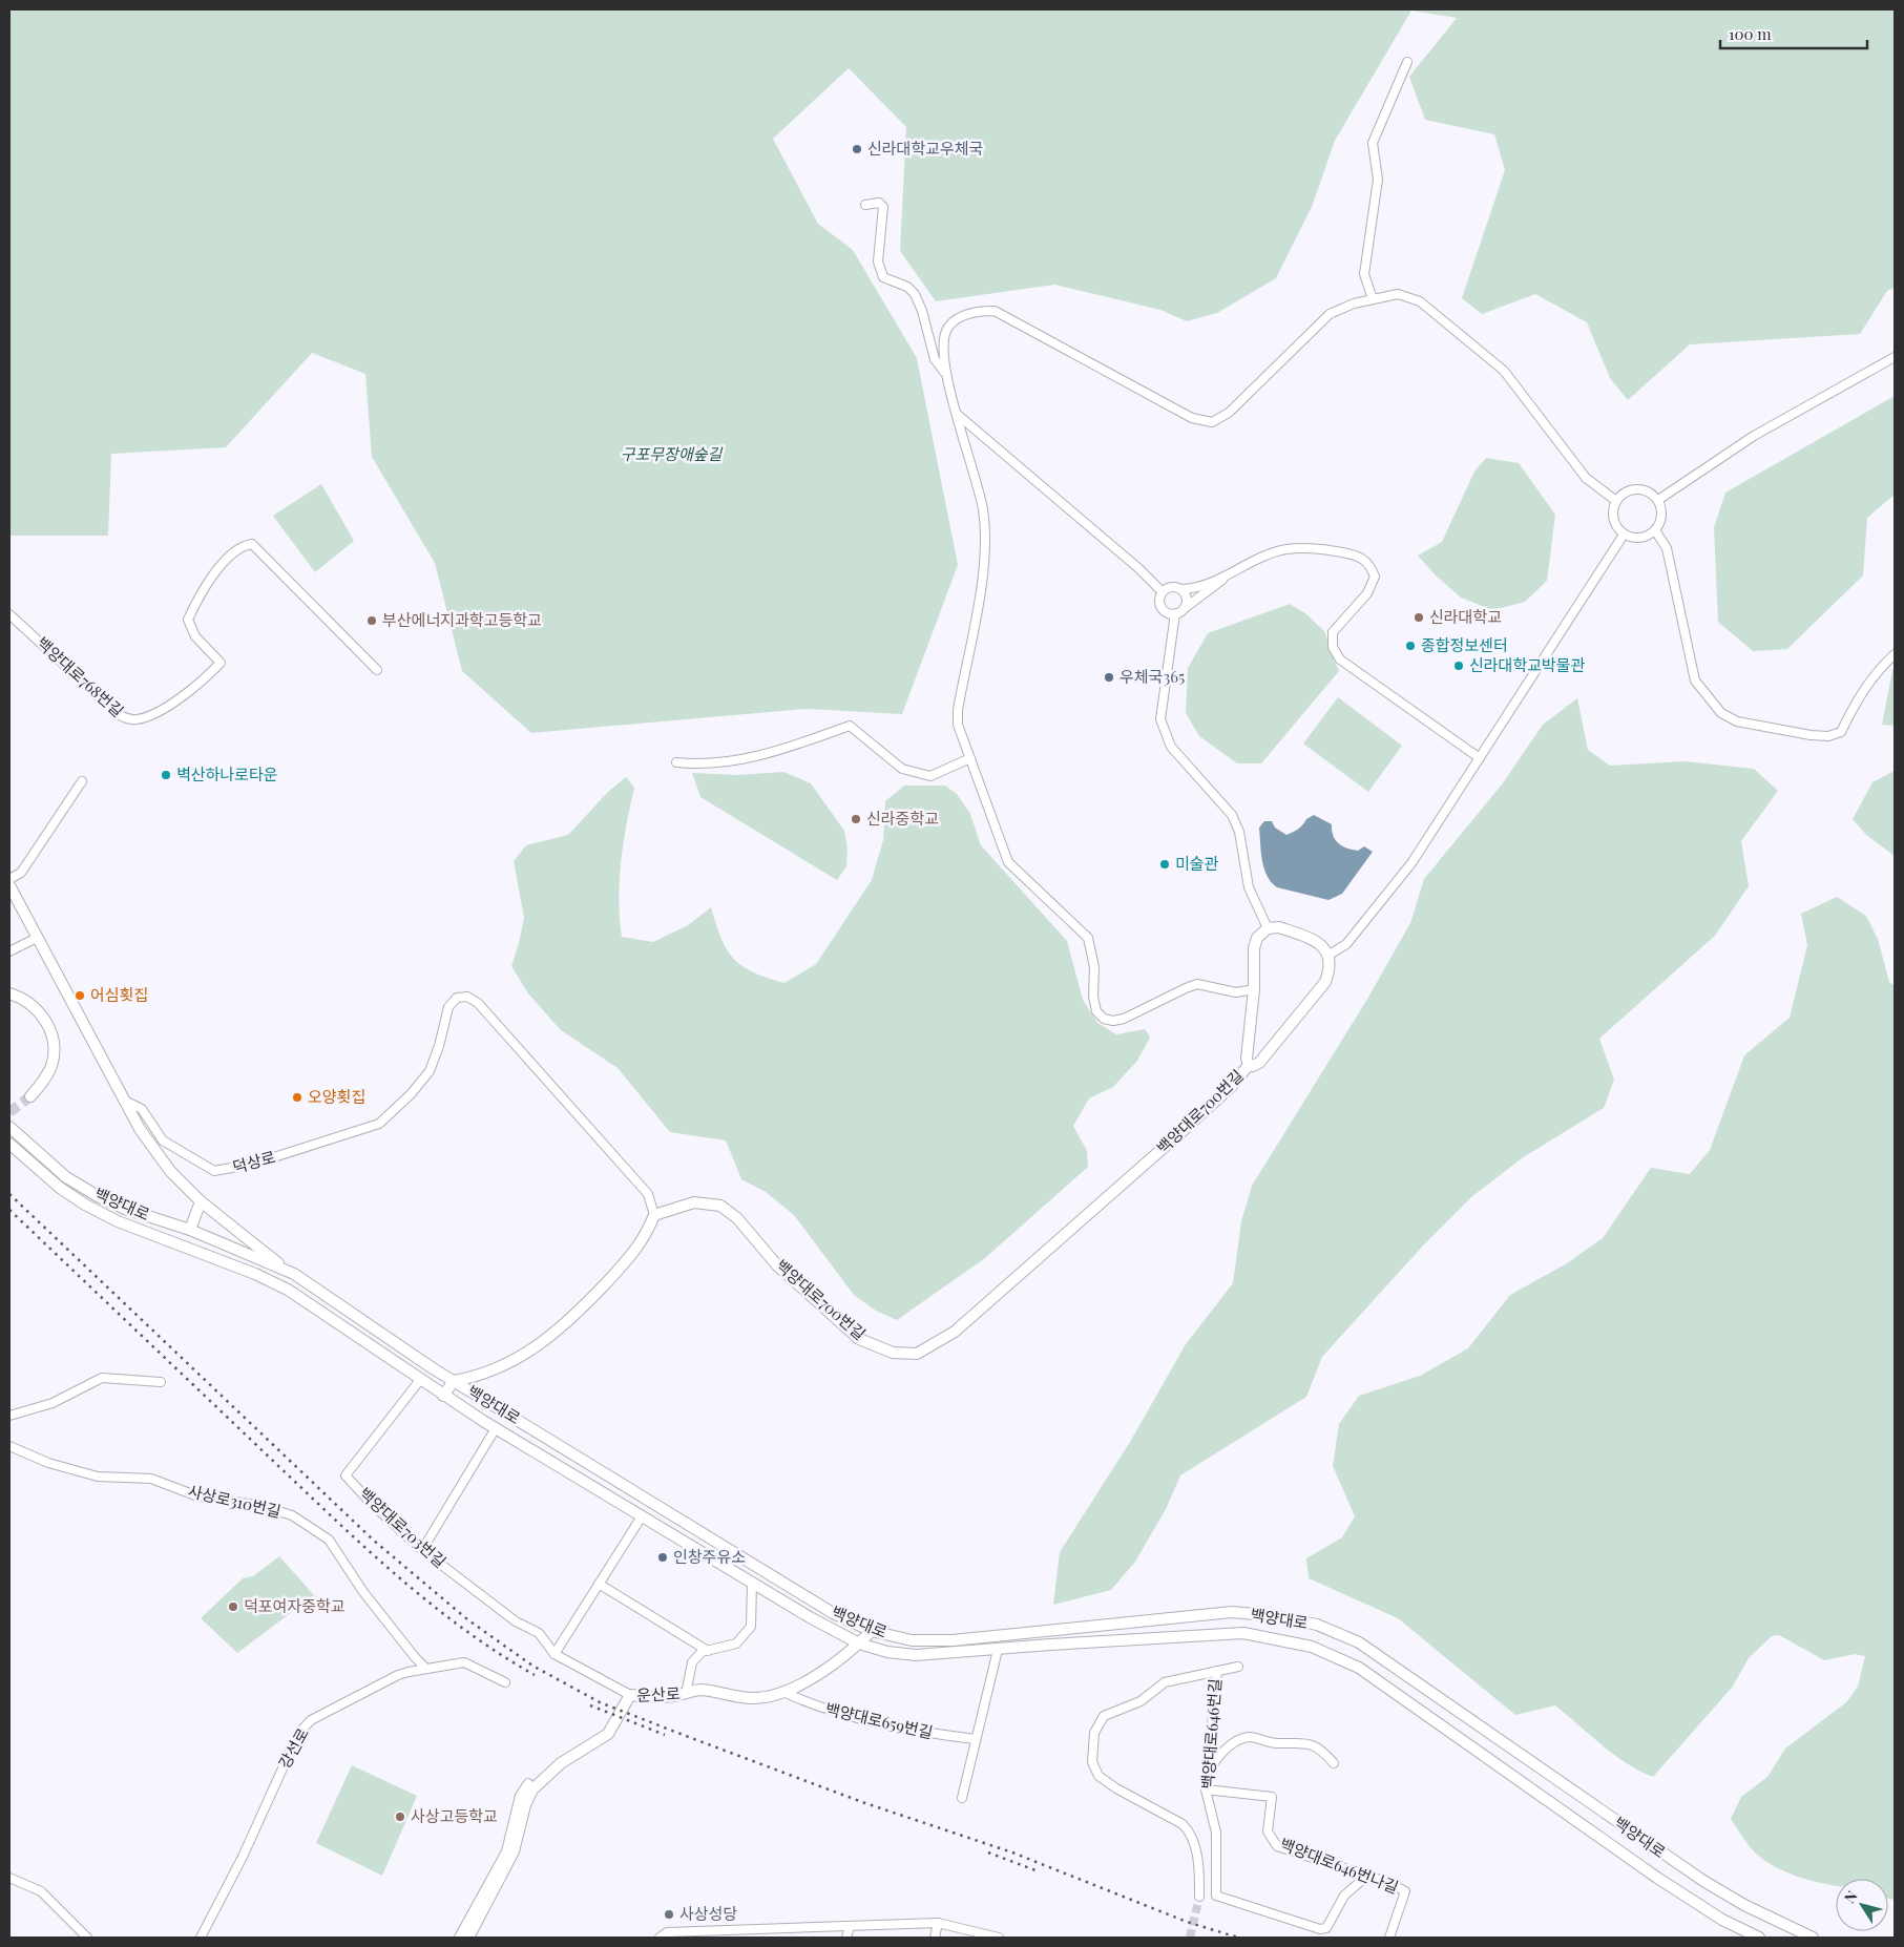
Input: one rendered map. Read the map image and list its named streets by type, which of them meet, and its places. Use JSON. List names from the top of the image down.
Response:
{
  "streets": {
    "main road": ["백양대로700번길", "백양대로", "운산로"],
    "street": [
      "백양대로768번길",
      "덕상로",
      "사상로310번길",
      "백양대로703번길",
      "백양대로659번길",
      "백양대로646번길",
      "강선로",
      "백양대로646번나길"
    ]
  },
  "crossings": [
    ["백양대로700번길", "덕상로"],
    ["백양대로", "백양대로703번길"],
    ["백양대로", "운산로"],
    ["사상로310번길", "강선로"],
    ["백양대로703번길", "운산로"],
    ["운산로", "백양대로659번길"],
    ["백양대로646번길", "백양대로646번나길"]
  ],
  "parks": ["구포무장애숲길"],
  "places": [
    "신라대학교우체국",
    "신라대학교",
    "부산에너지과학고등학교",
    "종합정보센터",
    "신라대학교박물관",
    "우체국365",
    "벽산하나로타운",
    "신라중학교",
    "미술관",
    "어심횟집",
    "오양횟집",
    "인창주유소",
    "덕포여자중학교",
    "사상고등학교",
    "사상성당"
  ],
  "scale_bar": "100 m",
  "north": "top left"
}
